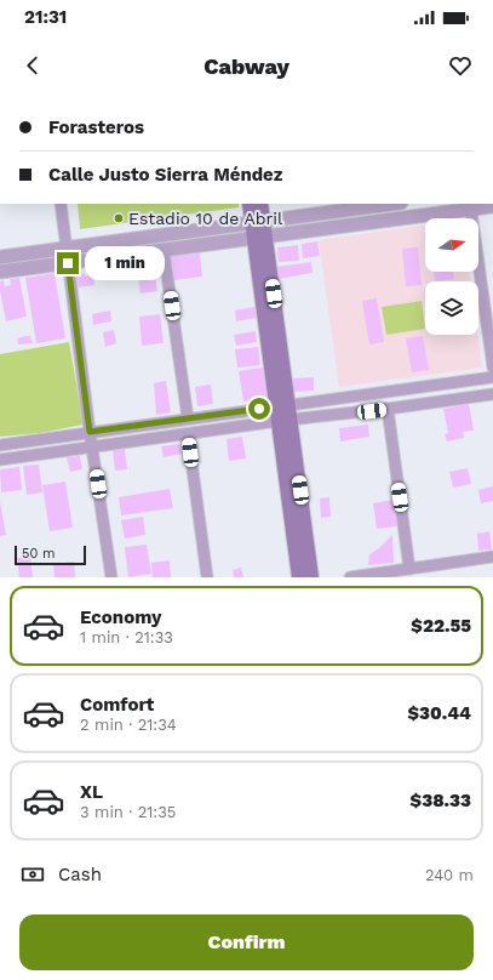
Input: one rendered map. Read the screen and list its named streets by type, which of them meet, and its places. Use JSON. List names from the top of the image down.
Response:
{
  "places": ["Estadio 10 de Abril"],
  "scale_bar": "50 m",
  "north": "right",
  "page": {
    "status": "21:31",
    "header": "Cabway",
    "banner": ["Forasteros", "Calle Justo Sierra Méndez"],
    "bubble": "1 min",
    "scale": "50 m",
    "list": [
      {
        "name": "Economy",
        "note": "1 min · 21:33",
        "value": "$22.55"
      },
      {
        "name": "Comfort",
        "note": "2 min · 21:34",
        "value": "$30.44"
      },
      {
        "name": "XL",
        "note": "3 min · 21:35",
        "value": "$38.33"
      }
    ],
    "pay": ["Cash", "240 m"],
    "buttons": "Confirm"
  }
}
